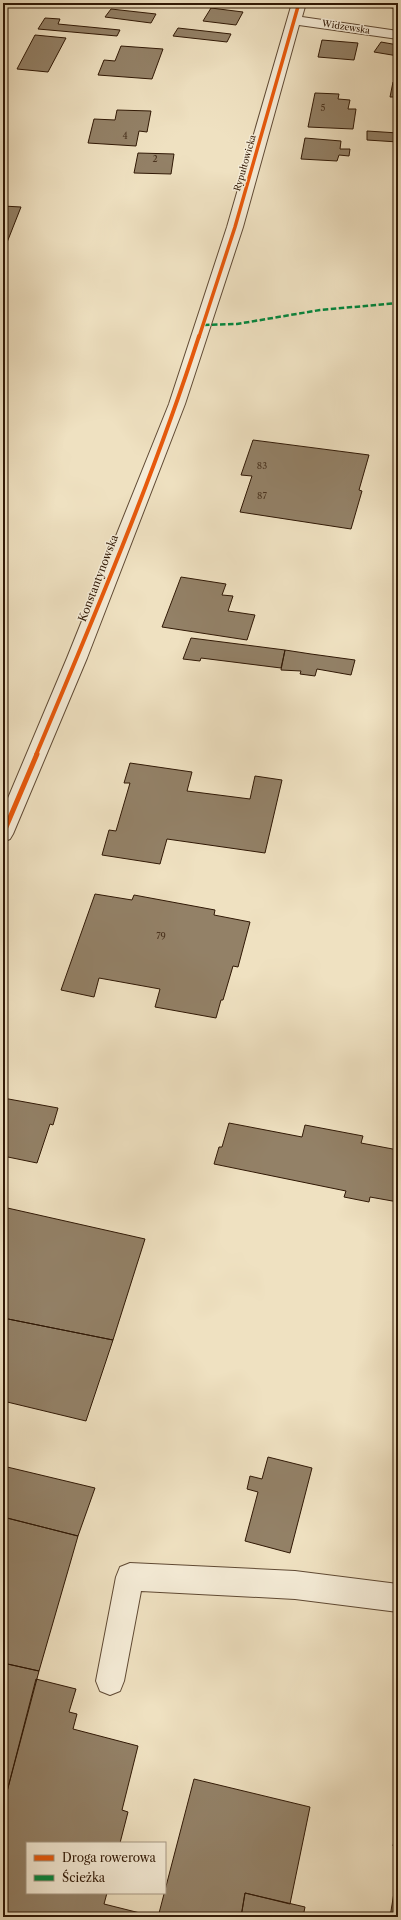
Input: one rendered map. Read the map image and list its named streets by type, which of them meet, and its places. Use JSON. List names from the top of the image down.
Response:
{
  "streets": {
    "street": ["Widzewska", "Rypułtowicka", "Konstantynowska"]
  },
  "crossings": [
    ["Widzewska", "Rypułtowicka"],
    ["Rypułtowicka", "Konstantynowska"]
  ],
  "house_numbers": [
    "5",
    "4",
    "2",
    "83",
    "87",
    "79"
  ],
  "legend": ["Droga rowerowa", "Ścieżka"]
}
